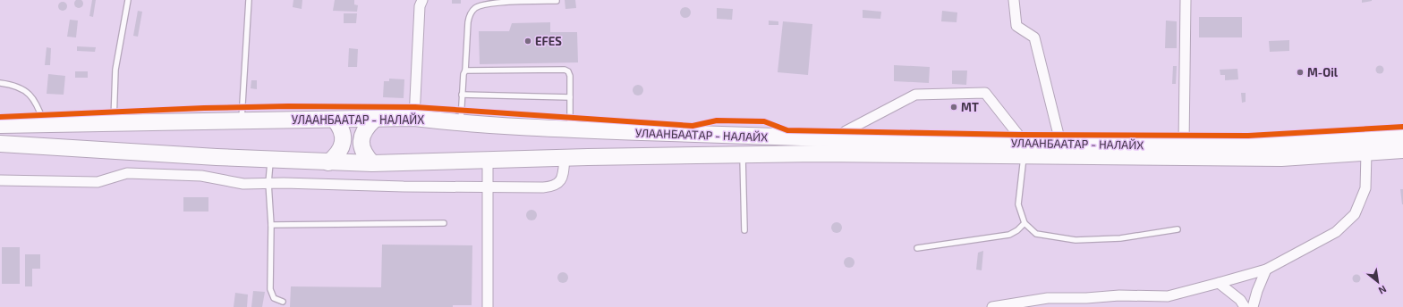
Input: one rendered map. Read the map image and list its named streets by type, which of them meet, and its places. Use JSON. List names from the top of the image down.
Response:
{
  "streets": {
    "highway": ["УЛААНБААТАР - НАЛАЙХ"]
  },
  "places": ["EFES", "M-Oil", "MT"],
  "north": "bottom right"
}
